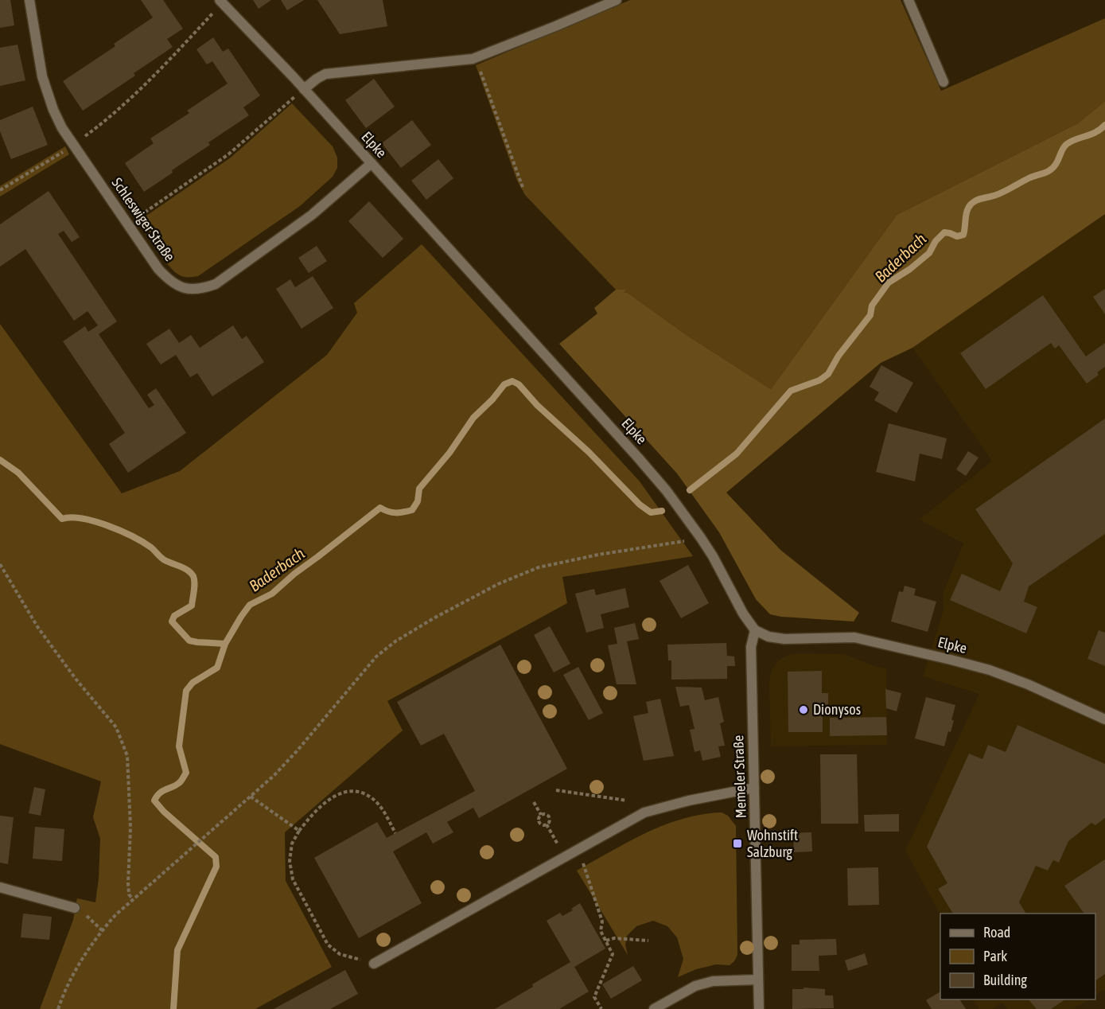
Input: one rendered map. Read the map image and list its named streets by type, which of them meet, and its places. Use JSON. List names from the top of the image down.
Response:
{
  "streets": {
    "street": ["Elpke", "Schleswiger Straße", "Memeler Straße"]
  },
  "crossings": [
    ["Elpke", "Schleswiger Straße"],
    ["Elpke", "Memeler Straße"]
  ],
  "water": ["Baderbach"],
  "places": {
    "other": ["Dionysos"],
    "transit": ["Wohnstift Salzburg"]
  },
  "legend": ["Road", "Park", "Building"]
}
